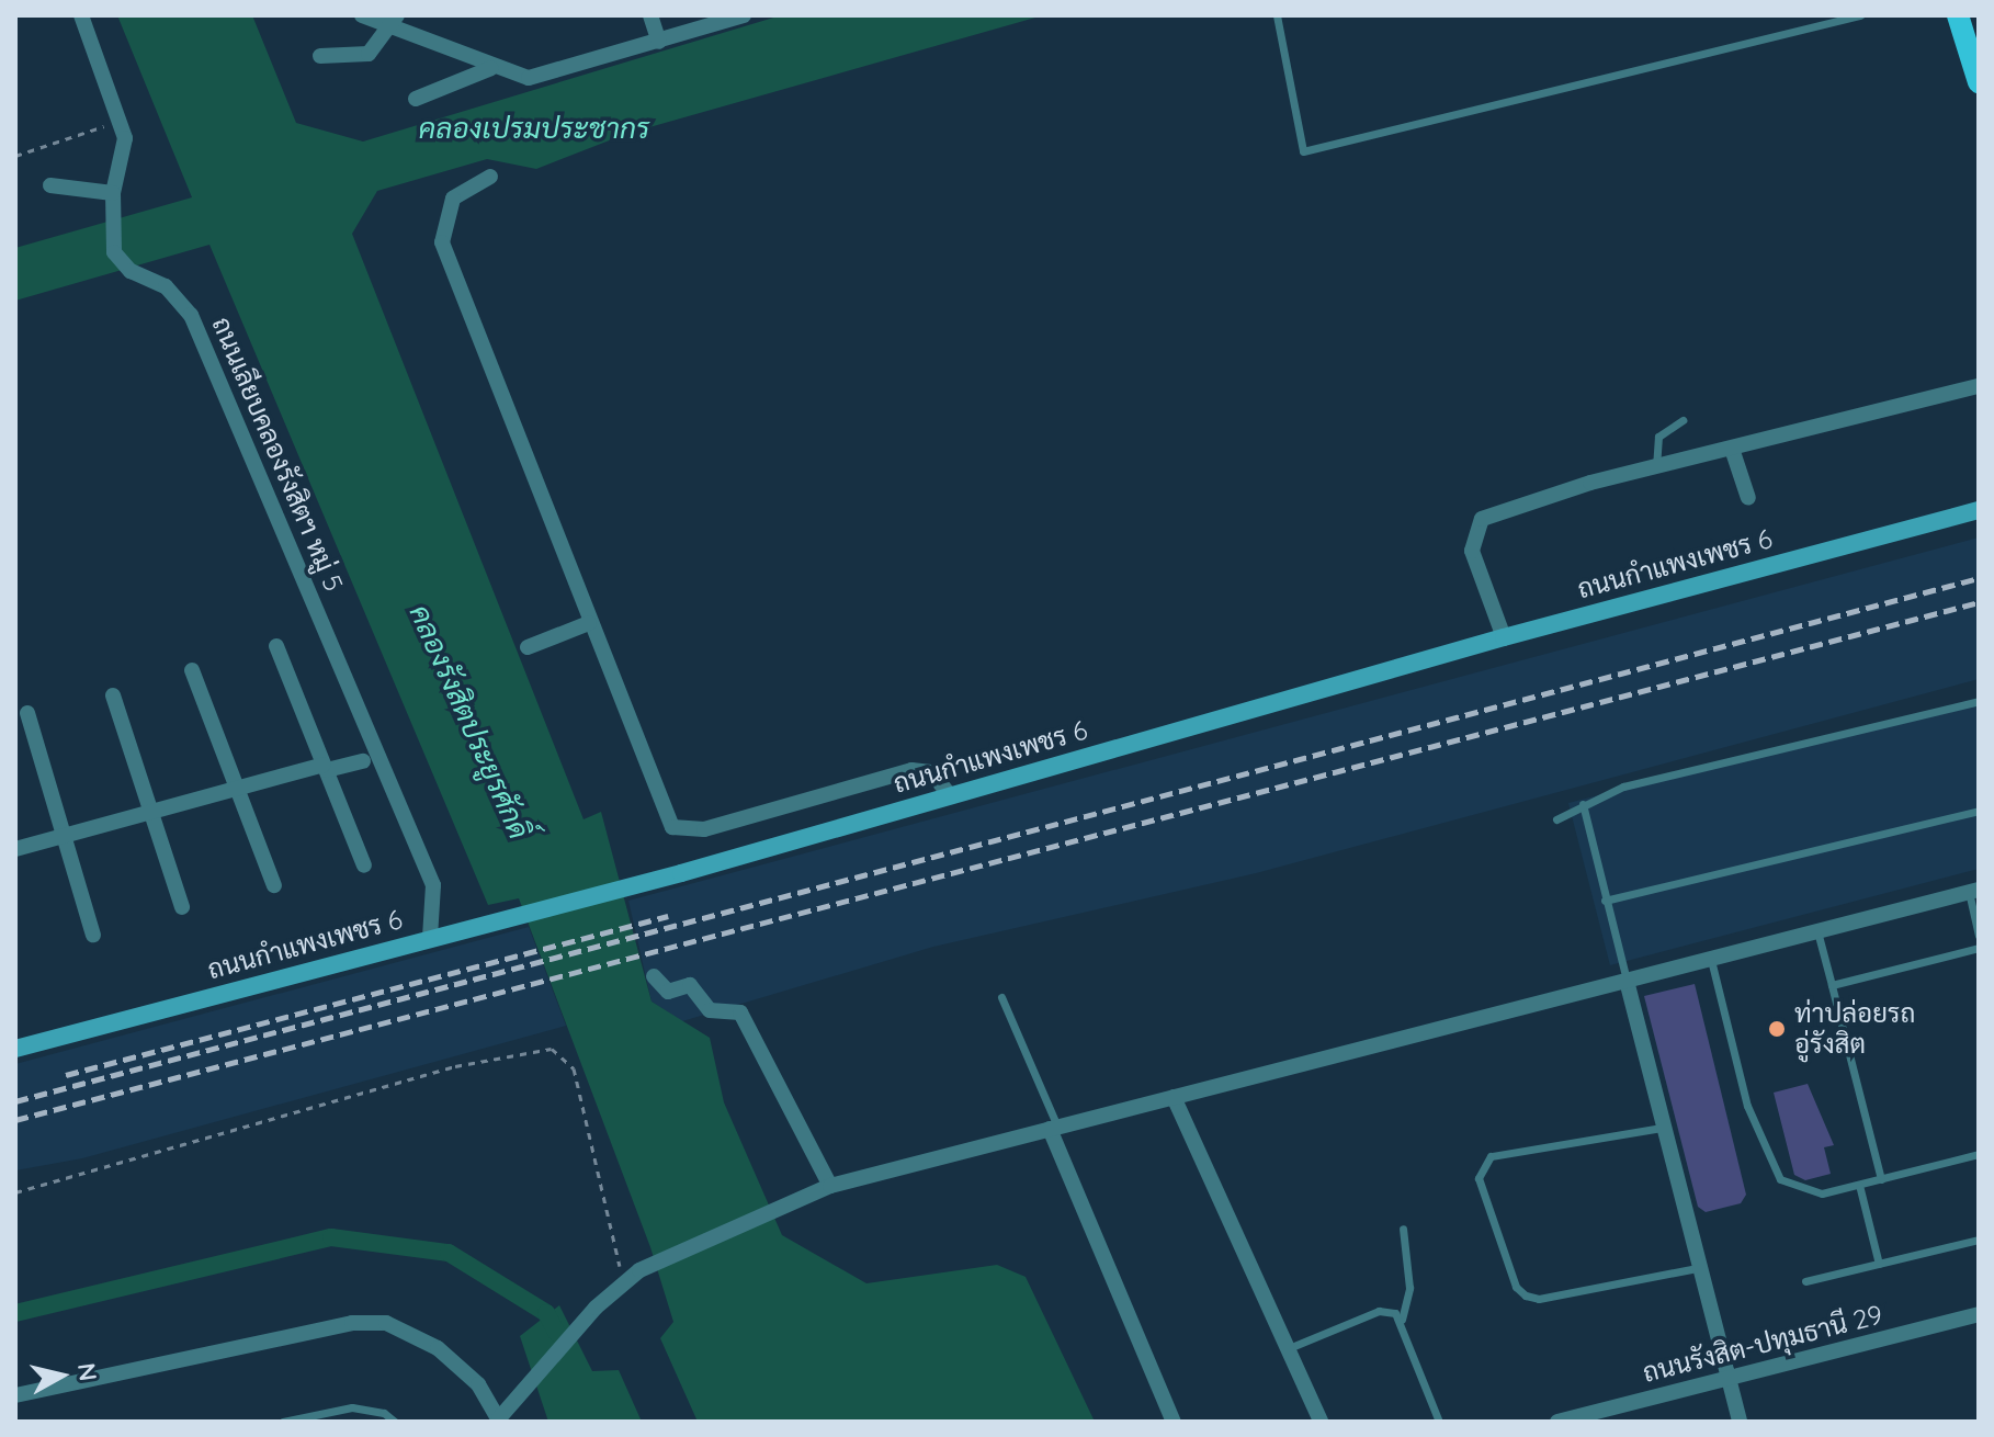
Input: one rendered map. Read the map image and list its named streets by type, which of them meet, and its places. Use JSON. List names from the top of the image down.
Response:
{
  "streets": {
    "main road": ["ถนนกำแพงเพชร 6"],
    "street": ["ถนนเลียบคลองรังสิตฯ หมู่ 5", "ถนนรังสิต-ปทุมธานี 29"]
  },
  "crossings": [
    ["ถนนเลียบคลองรังสิตฯ หมู่ 5", "ถนนกำแพงเพชร 6"]
  ],
  "water": ["คลองเปรมประชากร", "คลองรังสิตประยูรศักดิ์"],
  "places": ["ท่าปล่อยรถ อู่รังสิต"],
  "north": "right"
}
